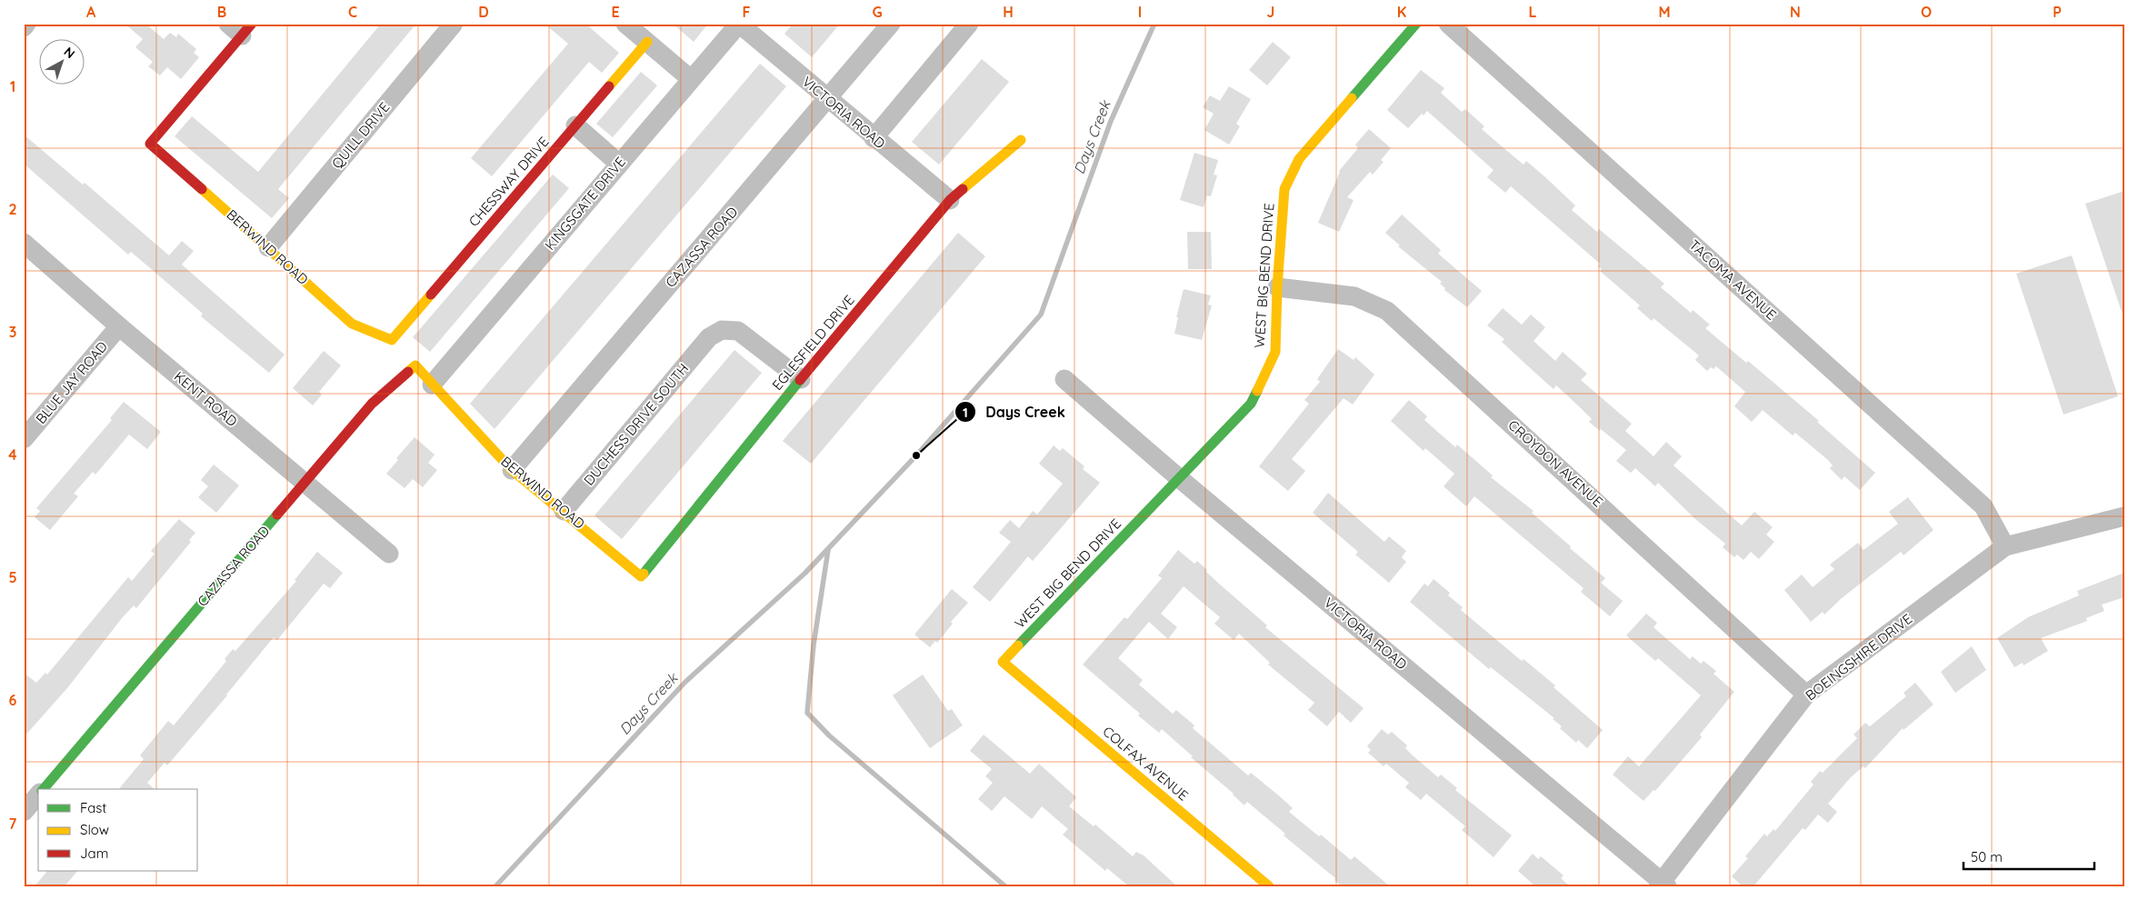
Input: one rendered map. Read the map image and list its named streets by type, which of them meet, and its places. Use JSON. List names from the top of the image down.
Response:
{
  "streets": {
    "street": [
      "VICTORIA ROAD",
      "QUILL DRIVE",
      "CHESSWAY DRIVE",
      "KINGSGATE DRIVE",
      "BERWIND ROAD",
      "CAZASSA ROAD",
      "WEST BIG BEND DRIVE",
      "TACOMA AVENUE",
      "EGLESFIELD DRIVE",
      "BLUE JAY ROAD",
      "KENT ROAD",
      "DUCHESS DRIVE SOUTH",
      "CROYDON AVENUE",
      "BOEINGSHIRE DRIVE",
      "COLFAX AVENUE"
    ]
  },
  "crossings": [
    ["VICTORIA ROAD", "KINGSGATE DRIVE"],
    ["VICTORIA ROAD", "CAZASSA ROAD"],
    ["VICTORIA ROAD", "WEST BIG BEND DRIVE"],
    ["VICTORIA ROAD", "EGLESFIELD DRIVE"],
    ["VICTORIA ROAD", "BOEINGSHIRE DRIVE"],
    ["QUILL DRIVE", "BERWIND ROAD"],
    ["CHESSWAY DRIVE", "BERWIND ROAD"],
    ["KINGSGATE DRIVE", "BERWIND ROAD"],
    ["KINGSGATE DRIVE", "CAZASSA ROAD"],
    ["BERWIND ROAD", "CAZASSA ROAD"],
    ["BERWIND ROAD", "EGLESFIELD DRIVE"],
    ["BERWIND ROAD", "DUCHESS DRIVE SOUTH"],
    ["CAZASSA ROAD", "KENT ROAD"],
    ["WEST BIG BEND DRIVE", "CROYDON AVENUE"],
    ["WEST BIG BEND DRIVE", "COLFAX AVENUE"],
    ["TACOMA AVENUE", "BOEINGSHIRE DRIVE"],
    ["EGLESFIELD DRIVE", "DUCHESS DRIVE SOUTH"],
    ["BLUE JAY ROAD", "KENT ROAD"],
    ["CROYDON AVENUE", "BOEINGSHIRE DRIVE"]
  ],
  "water": ["Days Creek"],
  "places": ["Days Creek"],
  "legend": ["Fast", "Slow", "Jam"],
  "scale_bar": "50 m",
  "north": "top right",
  "grid": {
    "columns": [
      "A",
      "B",
      "C",
      "D",
      "E",
      "F",
      "G",
      "H",
      "I",
      "J",
      "K",
      "L",
      "M",
      "N",
      "O",
      "P"
    ],
    "rows": [
      "1",
      "2",
      "3",
      "4",
      "5",
      "6",
      "7"
    ]
  }
}
